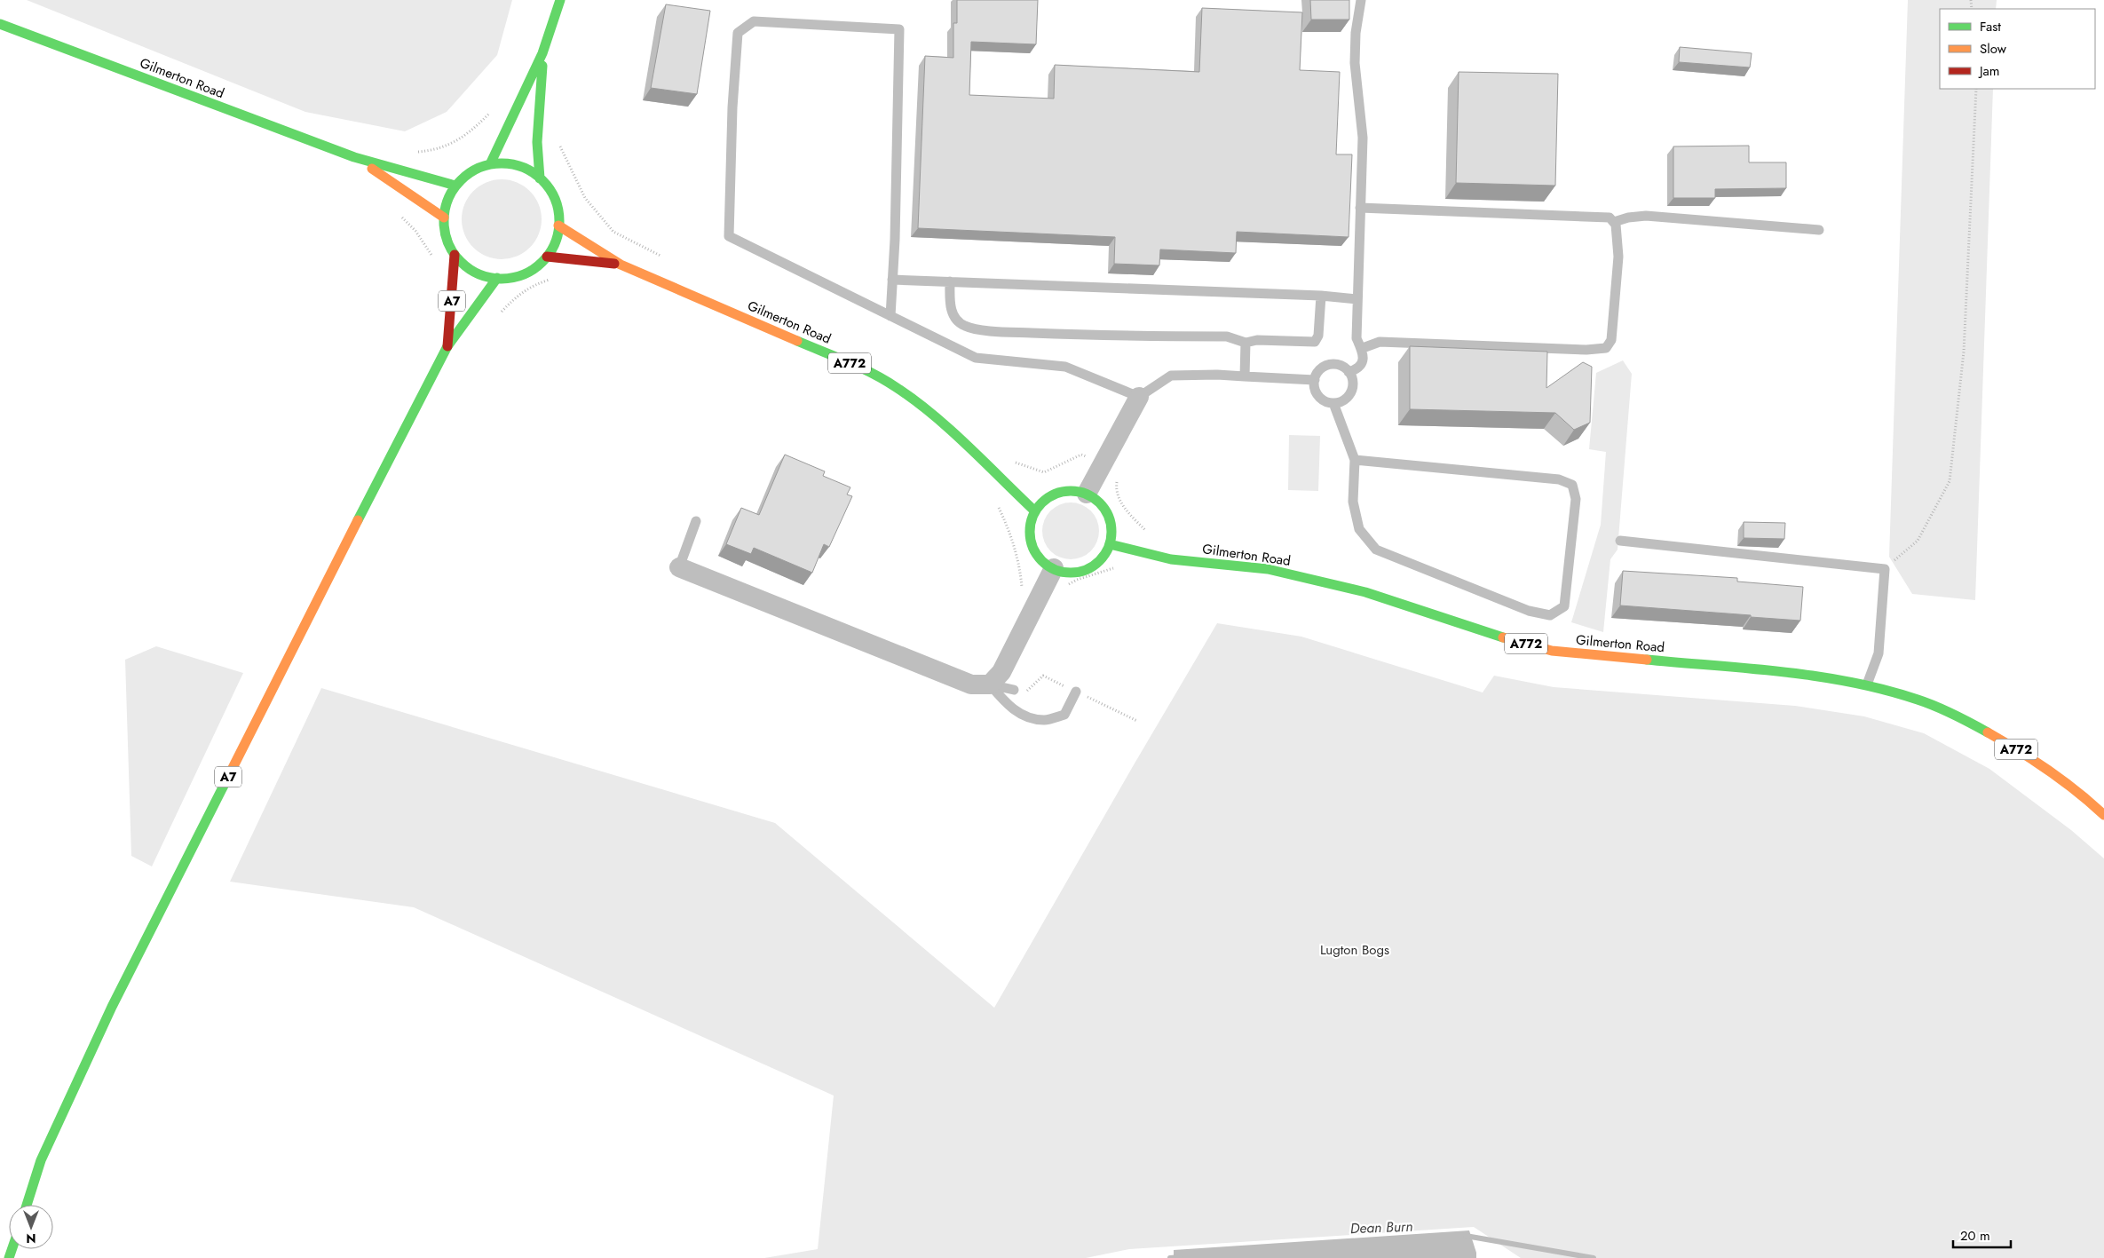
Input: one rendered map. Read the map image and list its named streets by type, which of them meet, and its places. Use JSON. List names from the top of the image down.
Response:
{
  "streets": {
    "main road": ["Gilmerton Road", "A7", "A772"]
  },
  "crossings": [
    ["Gilmerton Road", "A7"]
  ],
  "water": ["Dean Burn"],
  "parks": ["Lugton Bogs"],
  "legend": ["Fast", "Slow", "Jam"],
  "scale_bar": "20 m",
  "north": "bottom"
}
